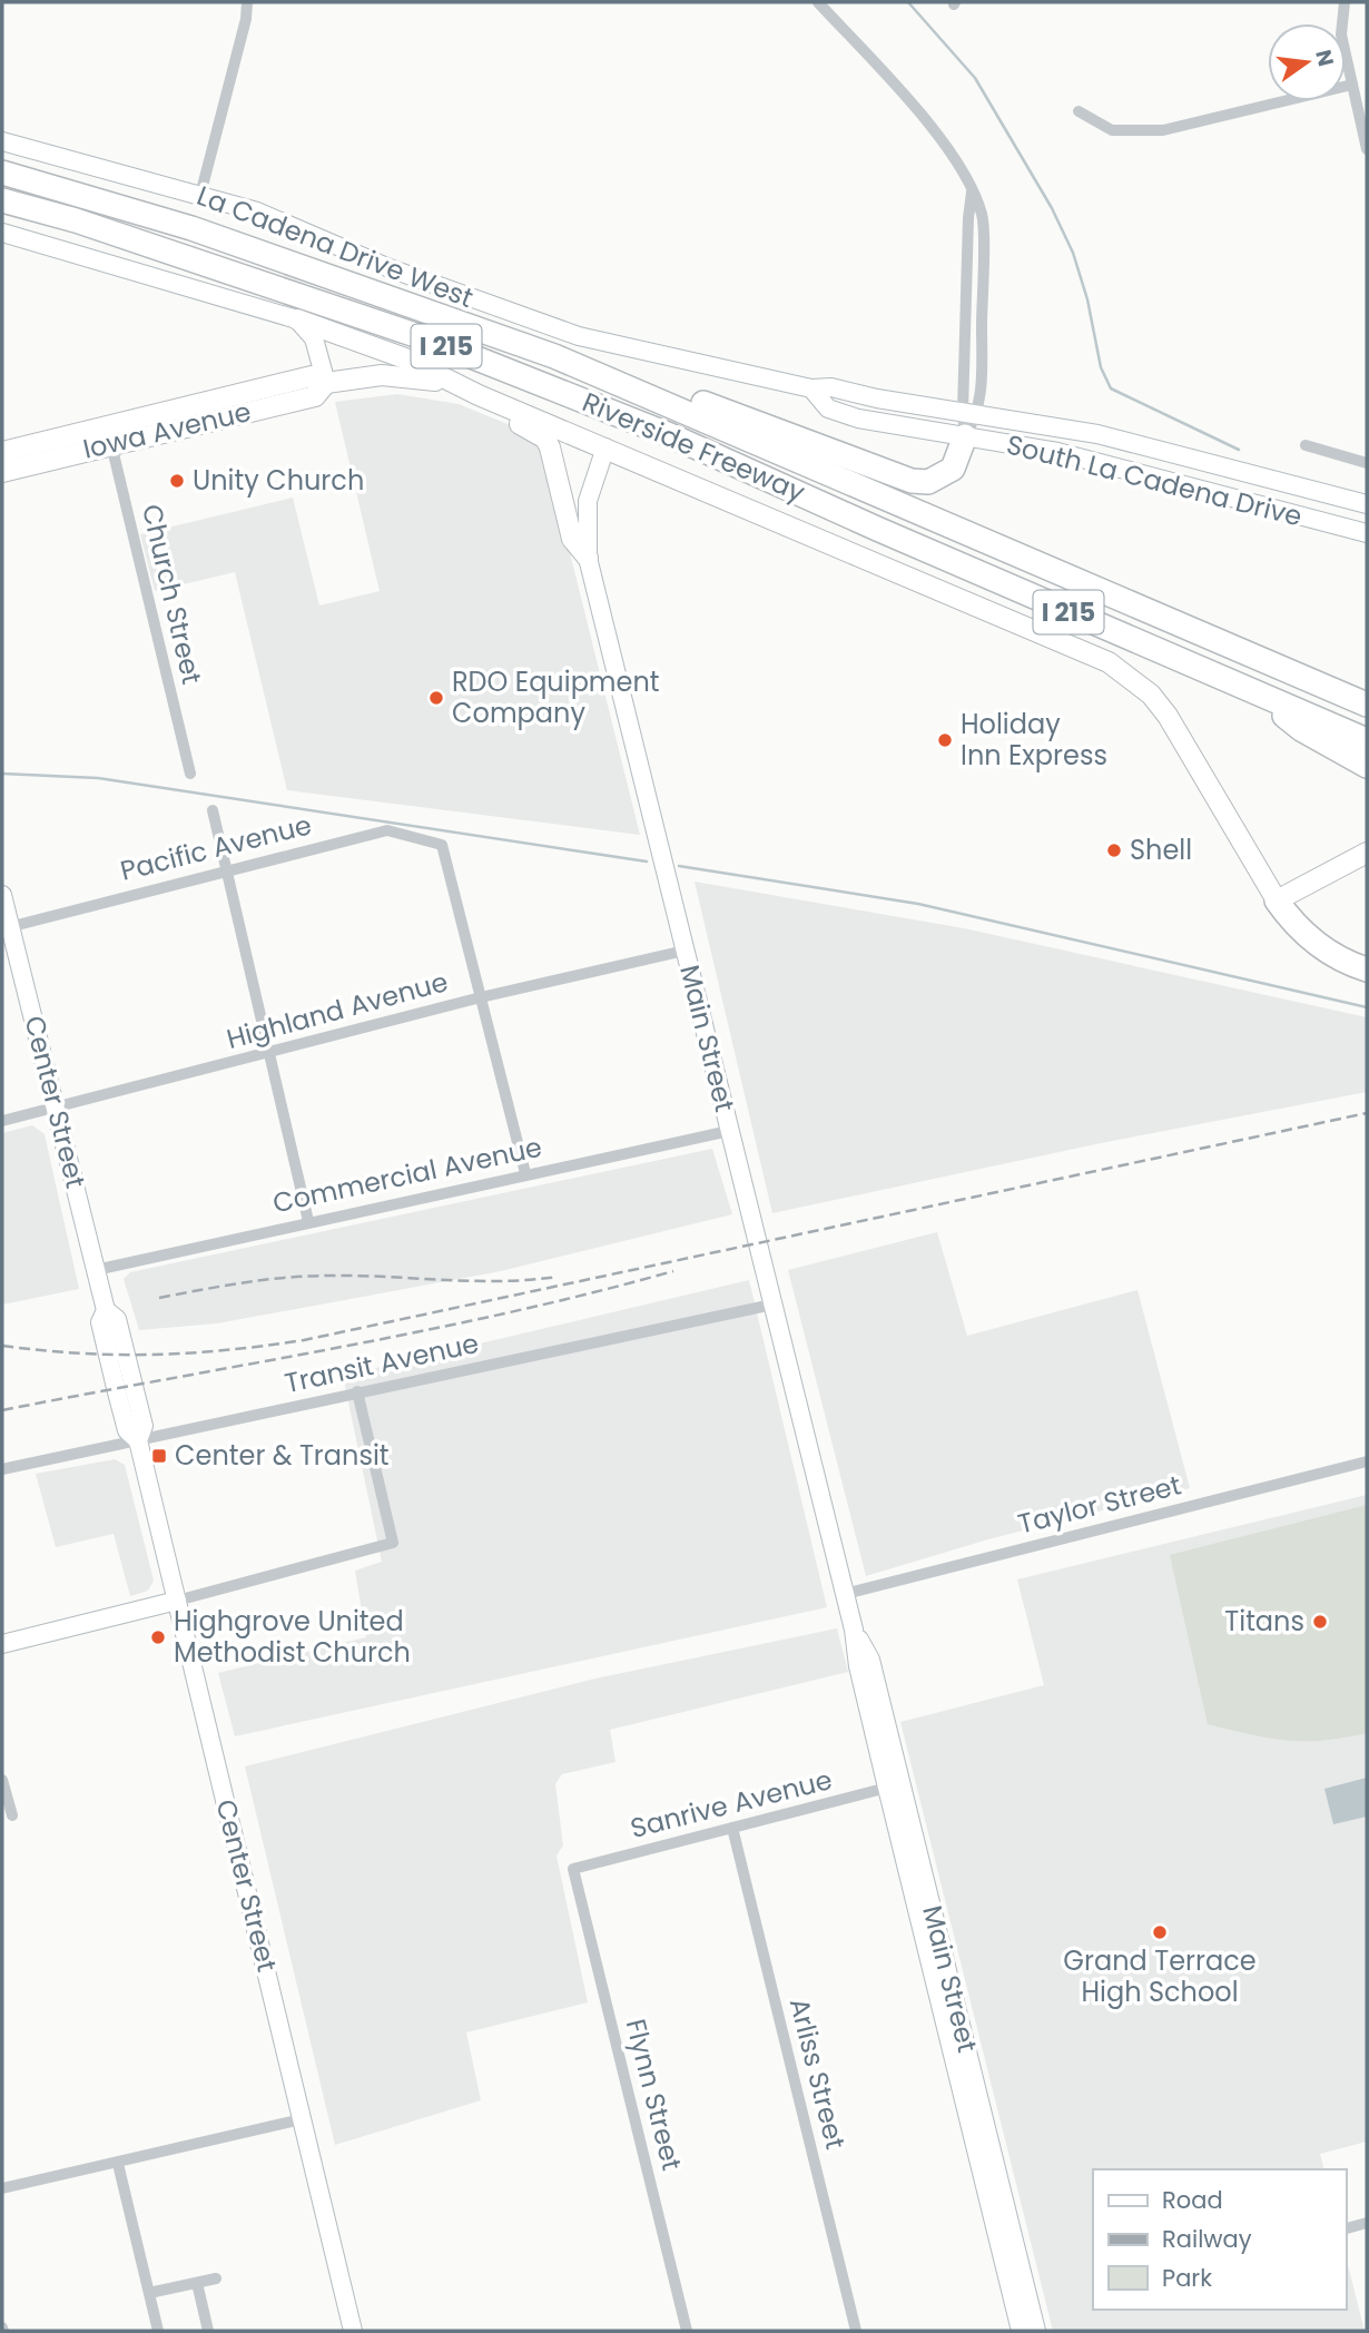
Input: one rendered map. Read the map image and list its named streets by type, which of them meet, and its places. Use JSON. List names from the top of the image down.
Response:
{
  "streets": {
    "highway": ["I 215", "Riverside Freeway"],
    "main road": [
      "La Cadena Drive West",
      "Iowa Avenue",
      "South La Cadena Drive",
      "Main Street",
      "Center Street"
    ],
    "street": [
      "Church Street",
      "Pacific Avenue",
      "Highland Avenue",
      "Commercial Avenue",
      "Transit Avenue",
      "Taylor Street",
      "Sanrive Avenue",
      "Arliss Street",
      "Flynn Street"
    ]
  },
  "crossings": [
    ["La Cadena Drive West", "South La Cadena Drive"],
    ["Iowa Avenue", "Church Street"],
    ["Pacific Avenue", "Highland Avenue"],
    ["Pacific Avenue", "Center Street"],
    ["Highland Avenue", "Main Street"],
    ["Highland Avenue", "Center Street"],
    ["Main Street", "Commercial Avenue"],
    ["Main Street", "Transit Avenue"],
    ["Main Street", "Taylor Street"],
    ["Main Street", "Sanrive Avenue"],
    ["Center Street", "Commercial Avenue"],
    ["Center Street", "Transit Avenue"],
    ["Sanrive Avenue", "Arliss Street"],
    ["Sanrive Avenue", "Flynn Street"]
  ],
  "places": {
    "other": [
      "Unity Church",
      "RDO Equipment Company",
      "Holiday Inn Express",
      "Shell",
      "Titans",
      "Highgrove United Methodist Church",
      "Grand Terrace High School"
    ],
    "transit": ["Center & Transit"]
  },
  "legend": ["Road", "Railway", "Park"],
  "north": "right"
}
